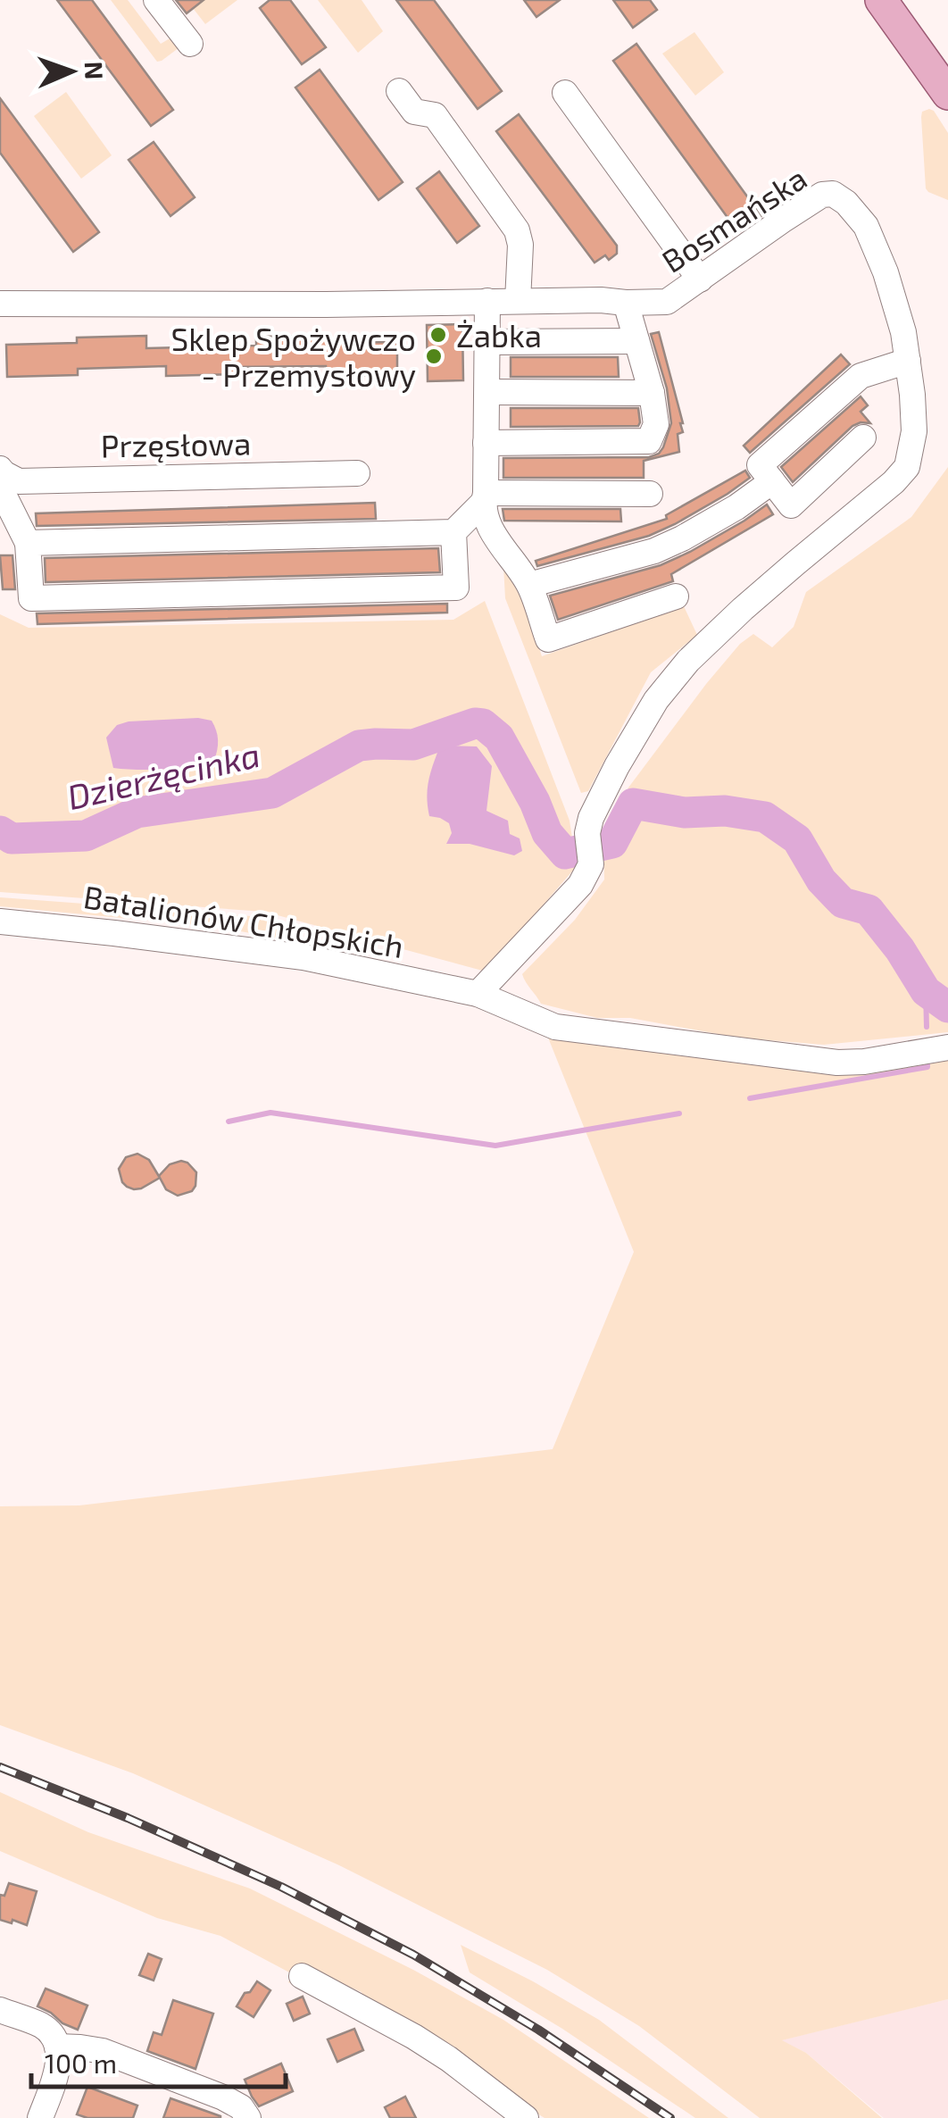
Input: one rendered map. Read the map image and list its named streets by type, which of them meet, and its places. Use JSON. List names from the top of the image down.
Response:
{
  "streets": {
    "street": ["Bosmańska", "Przęsłowa", "Batalionów Chłopskich"]
  },
  "crossings": [
    ["Bosmańska", "Batalionów Chłopskich"]
  ],
  "water": ["Dzierżęcinka"],
  "places": ["Żabka", "Sklep Spożywczo - Przemysłowy"],
  "scale_bar": "100 m",
  "north": "right"
}
